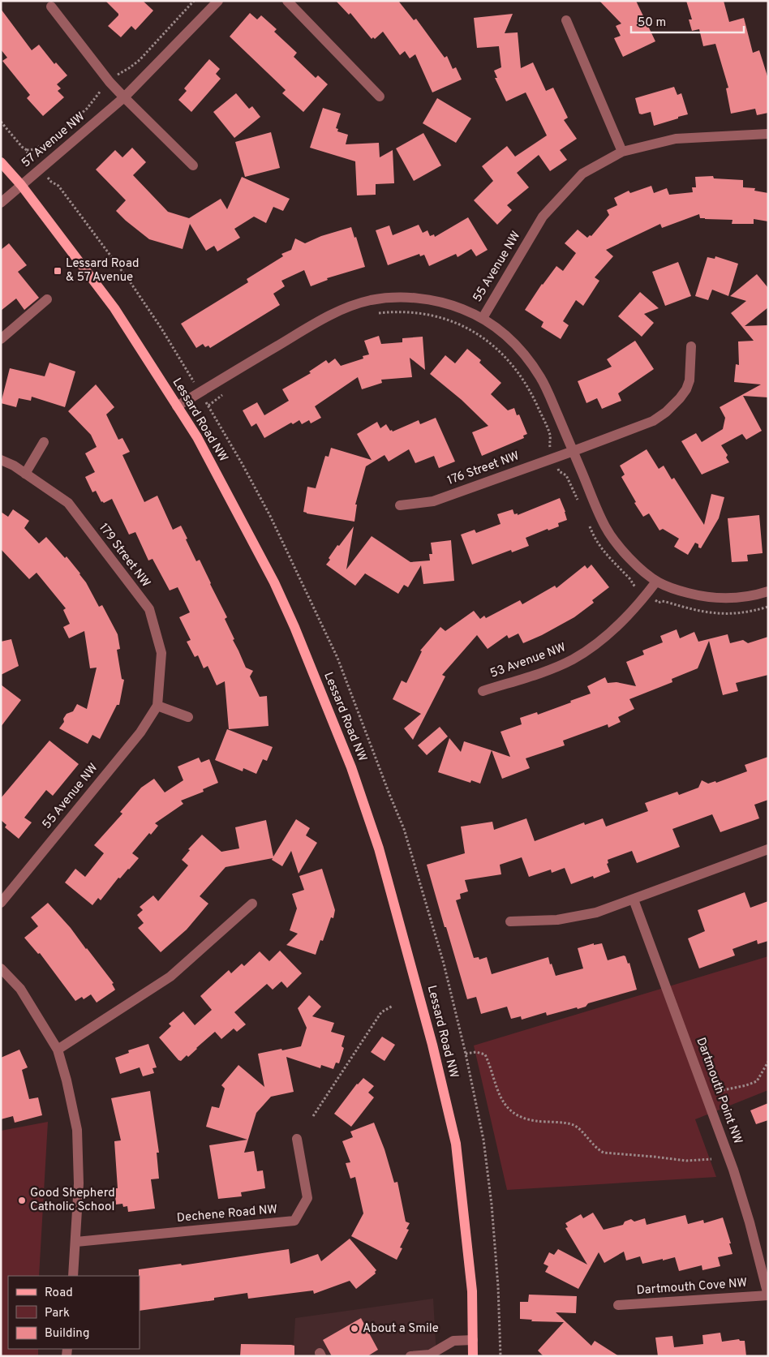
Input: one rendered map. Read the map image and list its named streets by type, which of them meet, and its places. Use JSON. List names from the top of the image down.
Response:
{
  "streets": {
    "main road": ["Lessard Road NW"],
    "street": [
      "57 Avenue NW",
      "55 Avenue NW",
      "176 Street NW",
      "179 Street NW",
      "53 Avenue NW",
      "Dartmouth Point NW",
      "Dechene Road NW",
      "Dartmouth Cove NW"
    ]
  },
  "crossings": [
    ["57 Avenue NW", "Lessard Road NW"],
    ["55 Avenue NW", "Lessard Road NW"],
    ["55 Avenue NW", "179 Street NW"],
    ["Dartmouth Point NW", "Dartmouth Cove NW"]
  ],
  "places": {
    "transit": ["Lessard Road & 57 Avenue"],
    "other": ["Good Shepherd Catholic School", "About a Smile"]
  },
  "legend": ["Road", "Park", "Building"],
  "scale_bar": "50 m"
}
